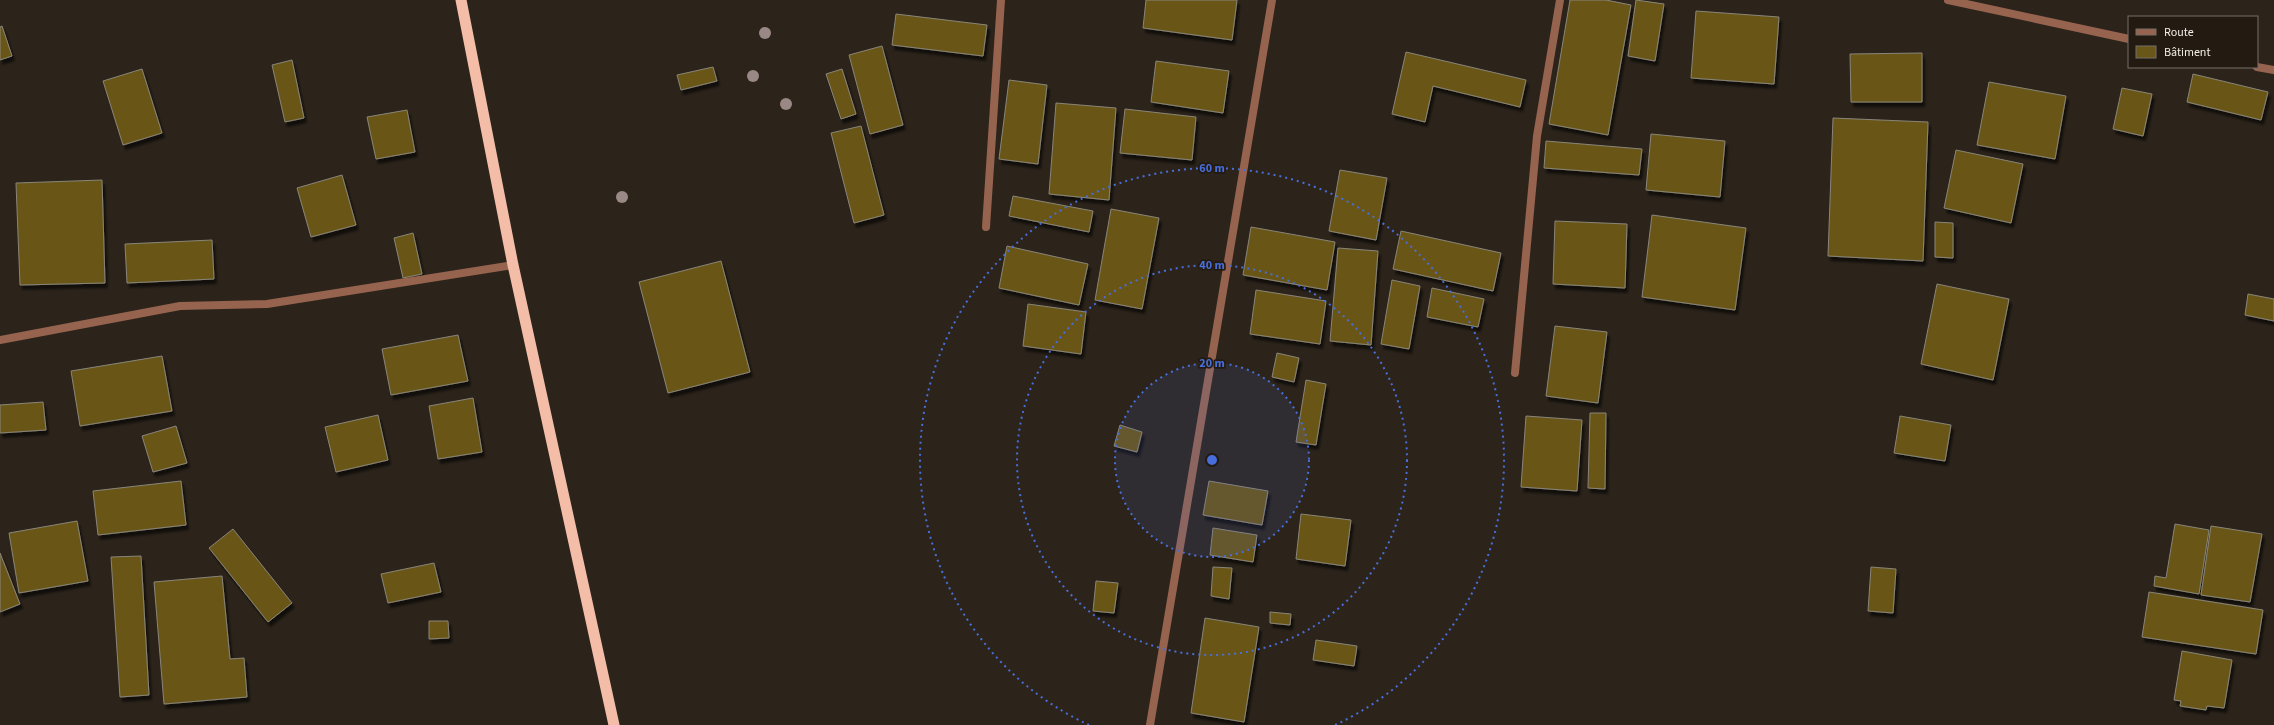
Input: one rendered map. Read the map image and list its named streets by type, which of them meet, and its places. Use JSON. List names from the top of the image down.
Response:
{
  "legend": ["Route", "Bâtiment"],
  "rings": ["60 m", "40 m", "20 m"]
}
